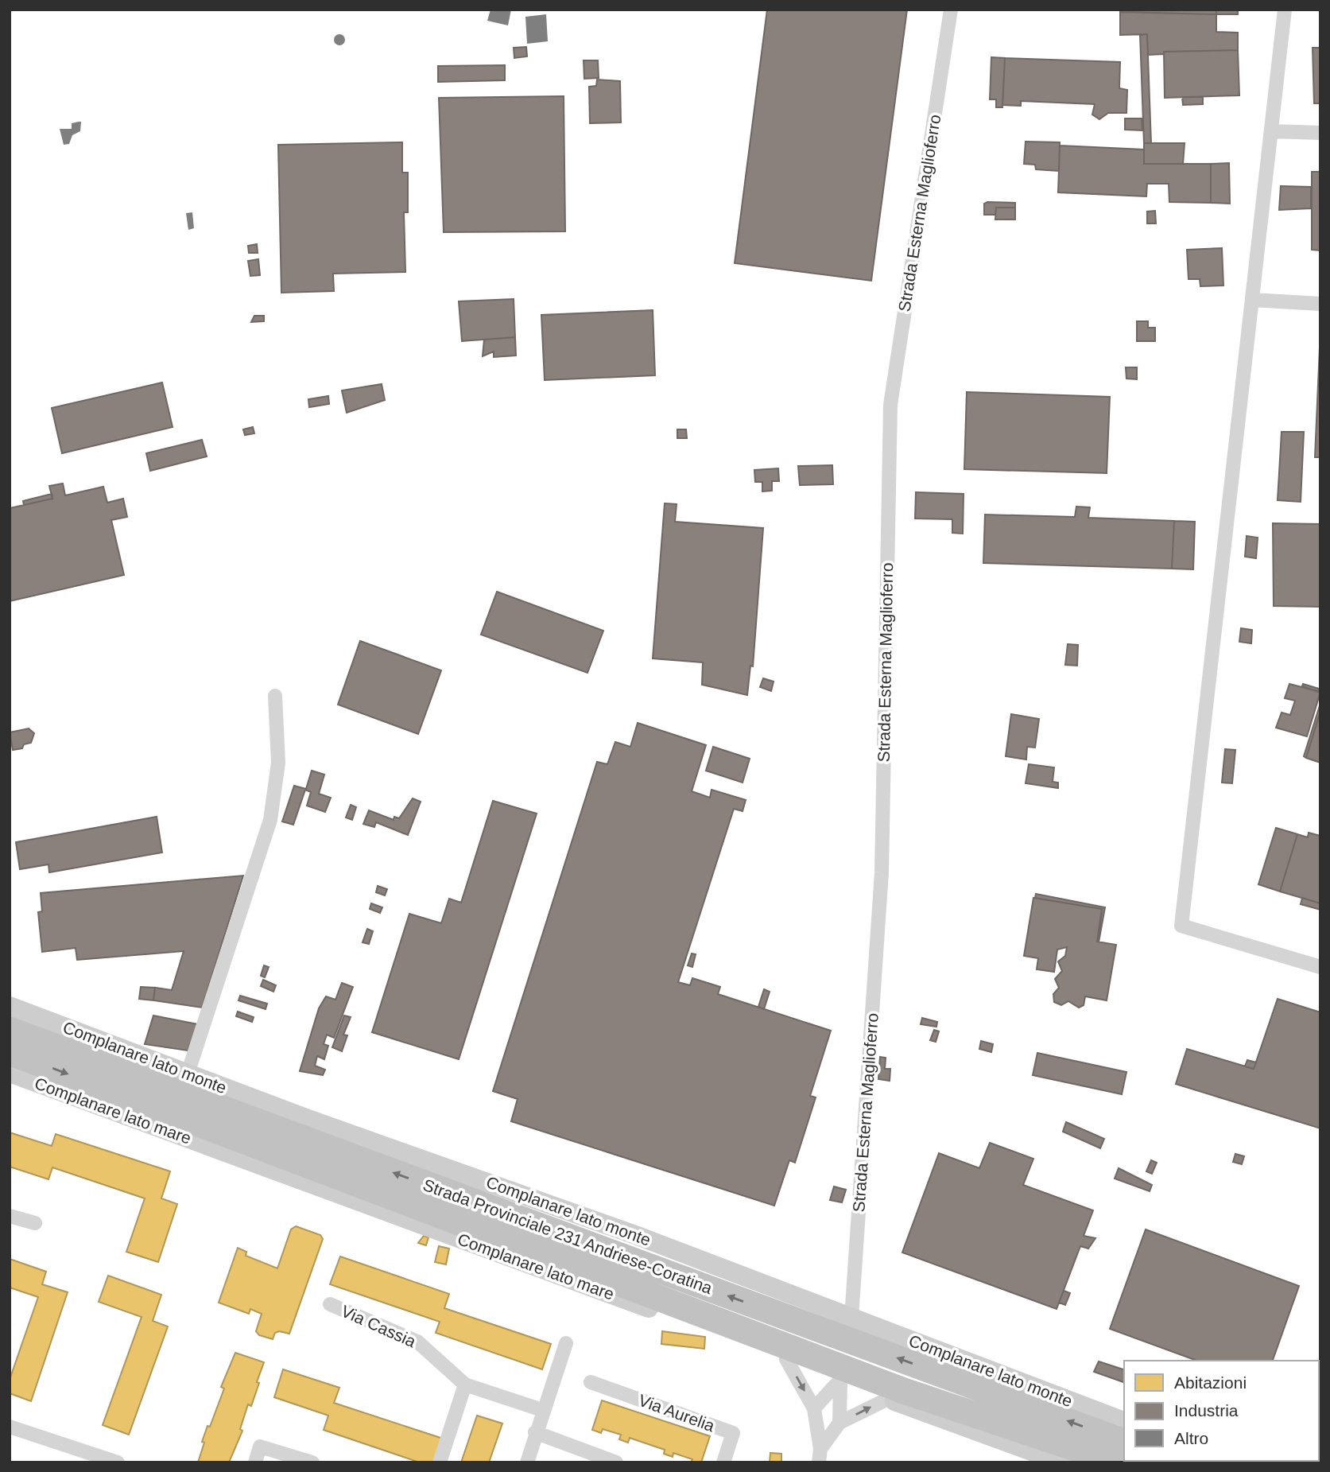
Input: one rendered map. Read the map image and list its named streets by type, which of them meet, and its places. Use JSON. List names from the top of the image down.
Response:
{
  "streets": {
    "highway": ["Strada Provinciale 231 Andriese-Coratina"],
    "street": [
      "Strada Esterna Maglioferro",
      "Complanare lato monte",
      "Complanare lato mare",
      "Via Cassia",
      "Via Aurelia"
    ]
  },
  "crossings": [
    ["Strada Esterna Maglioferro", "Complanare lato monte"]
  ],
  "legend": ["Abitazioni", "Industria", "Altro"]
}
